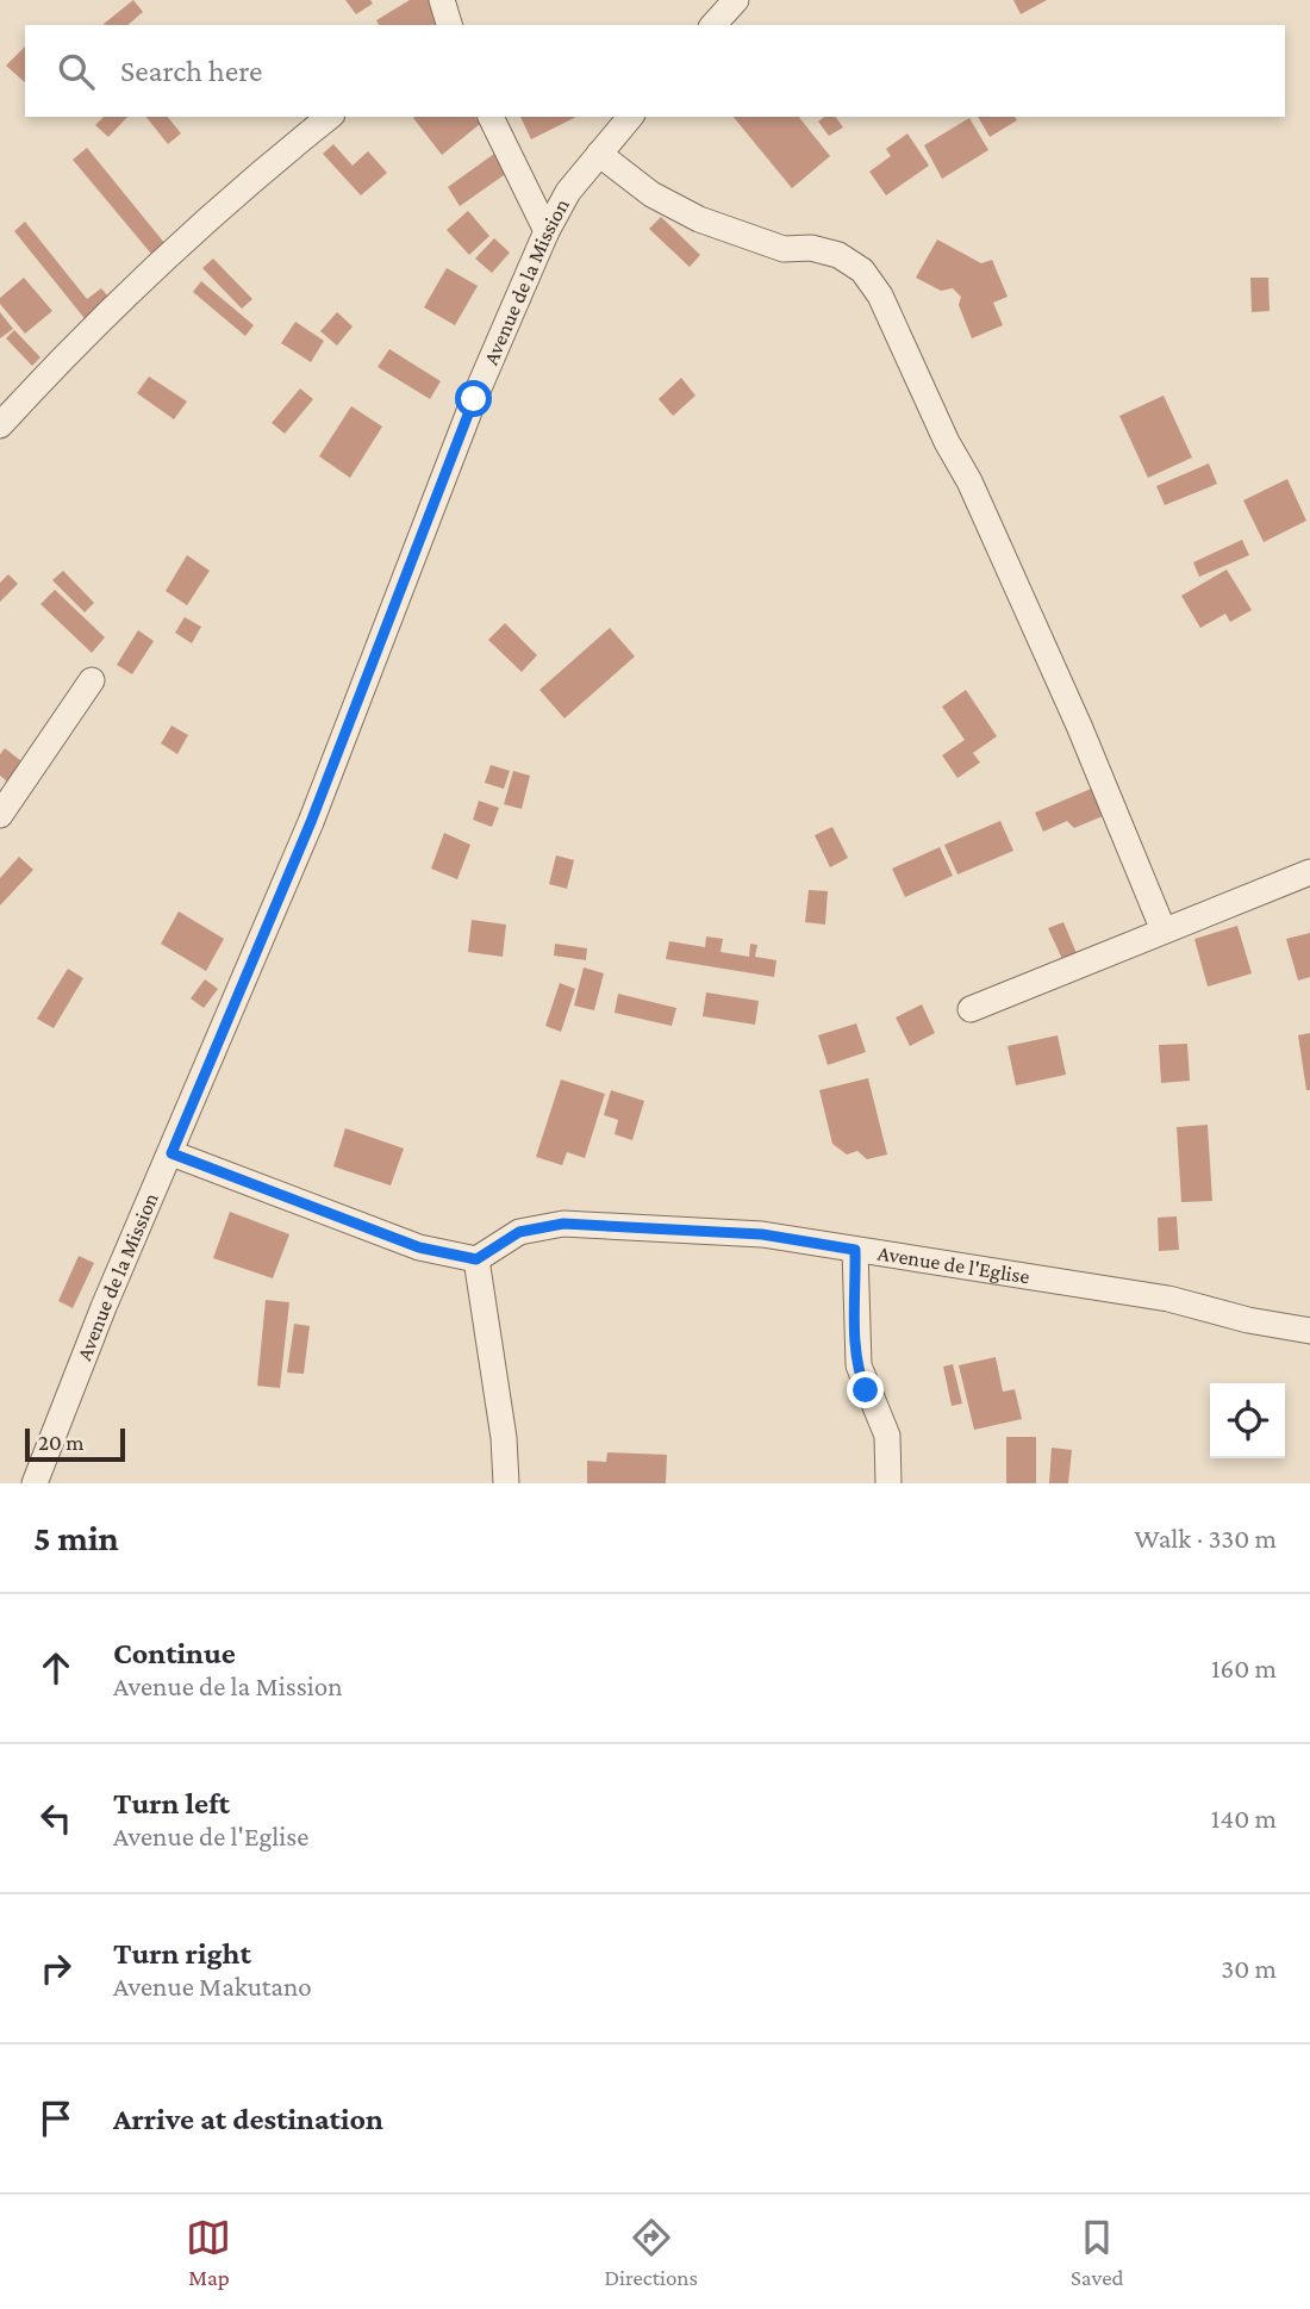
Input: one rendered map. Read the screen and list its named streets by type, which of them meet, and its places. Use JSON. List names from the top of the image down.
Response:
{
  "streets": {
    "street": ["Avenue de la Mission", "Avenue de l'Eglise"]
  },
  "scale_bar": "20 m",
  "page": {
    "search": "Search here",
    "scale": "20 m",
    "heading": ["5 min", "Walk · 330 m"],
    "list": [
      ["Continue", "Avenue de la Mission", "160 m"],
      ["Turn left", "Avenue de l'Eglise", "140 m"],
      ["Turn right", "Avenue Makutano", "30 m"],
      "Arrive at destination"
    ],
    "nav": ["Map", "Directions", "Saved"]
  }
}
